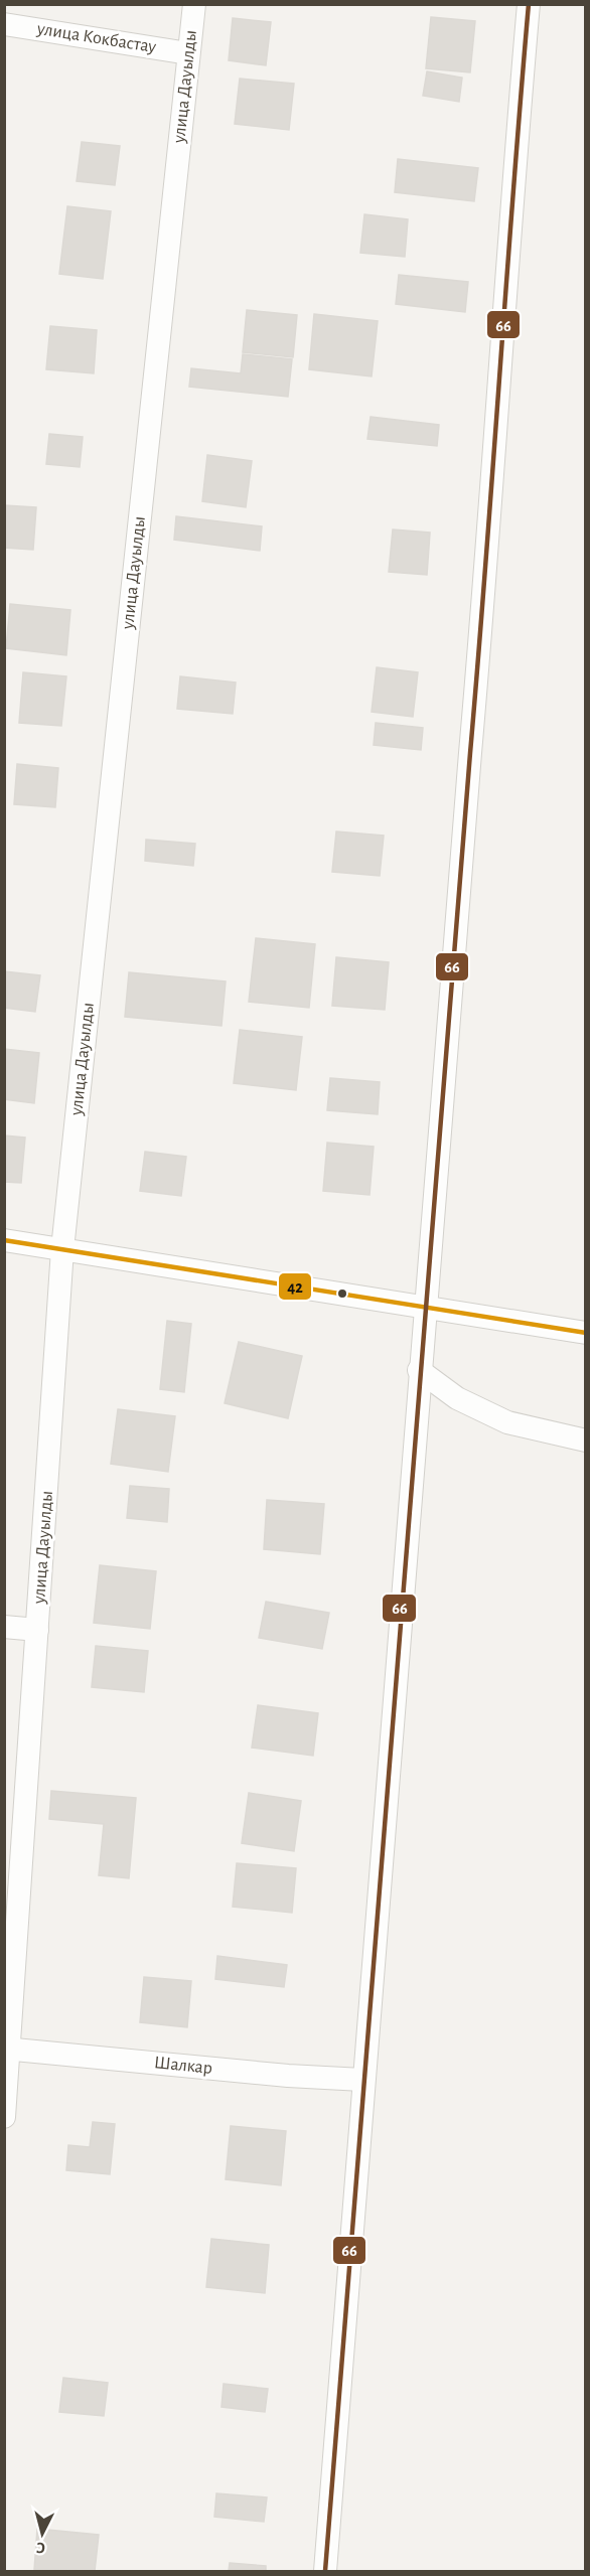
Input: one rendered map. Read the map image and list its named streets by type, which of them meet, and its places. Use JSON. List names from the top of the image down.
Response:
{
  "streets": {
    "street": ["улица Кокбастау", "улица Дауылды", "Шалкар"]
  },
  "crossings": [
    ["улица Кокбастау", "улица Дауылды"],
    ["улица Дауылды", "Шалкар"]
  ],
  "lines": ["transit line 66", "transit line 42"],
  "north": "bottom"
}
